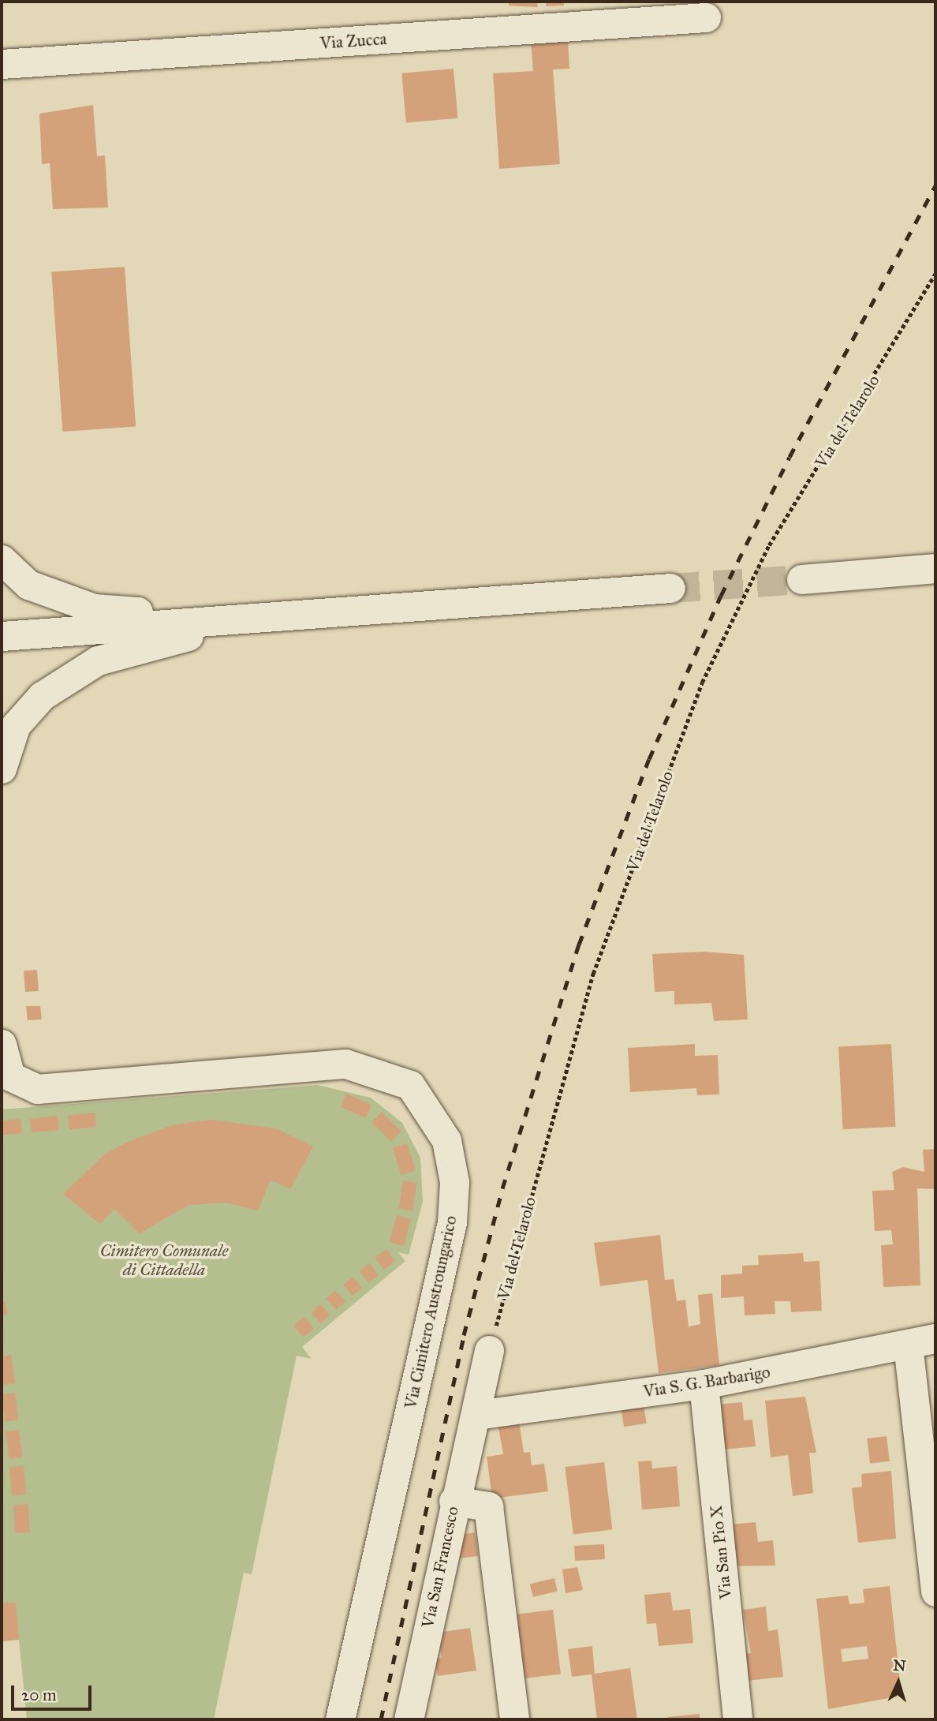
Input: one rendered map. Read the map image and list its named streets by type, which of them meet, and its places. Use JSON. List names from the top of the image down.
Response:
{
  "streets": {
    "street": [
      "Via Zucca",
      "Via Cimitero Austroungarico",
      "Via S. G. Barbarigo",
      "Via San Pio X",
      "Via San Francesco"
    ],
    "path": ["Via del Telarolo"]
  },
  "crossings": [
    ["Via S. G. Barbarigo", "Via San Pio X"],
    ["Via S. G. Barbarigo", "Via San Francesco"]
  ],
  "parks": ["Cimitero Comunale di Cittadella"],
  "scale_bar": "20 m",
  "north": "top"
}
